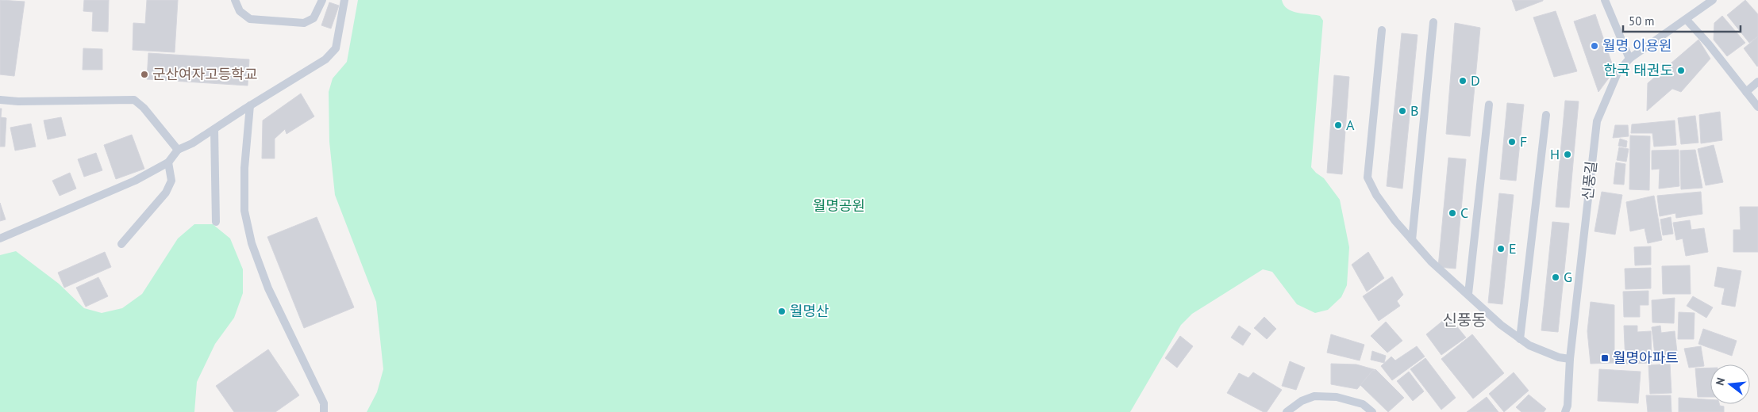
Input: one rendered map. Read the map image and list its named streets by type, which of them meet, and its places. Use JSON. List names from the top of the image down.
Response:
{
  "streets": {
    "lane": ["신풍길"]
  },
  "districts": ["신풍동"],
  "parks": ["월명공원"],
  "places": {
    "other": [
      "월명 이용원",
      "한국 태권도",
      "군산여자고등학교",
      "D",
      "B",
      "A",
      "F",
      "H",
      "C",
      "E",
      "G",
      "월명산"
    ],
    "transit": ["월명아파트"]
  },
  "scale_bar": "50 m",
  "north": "left"
}
